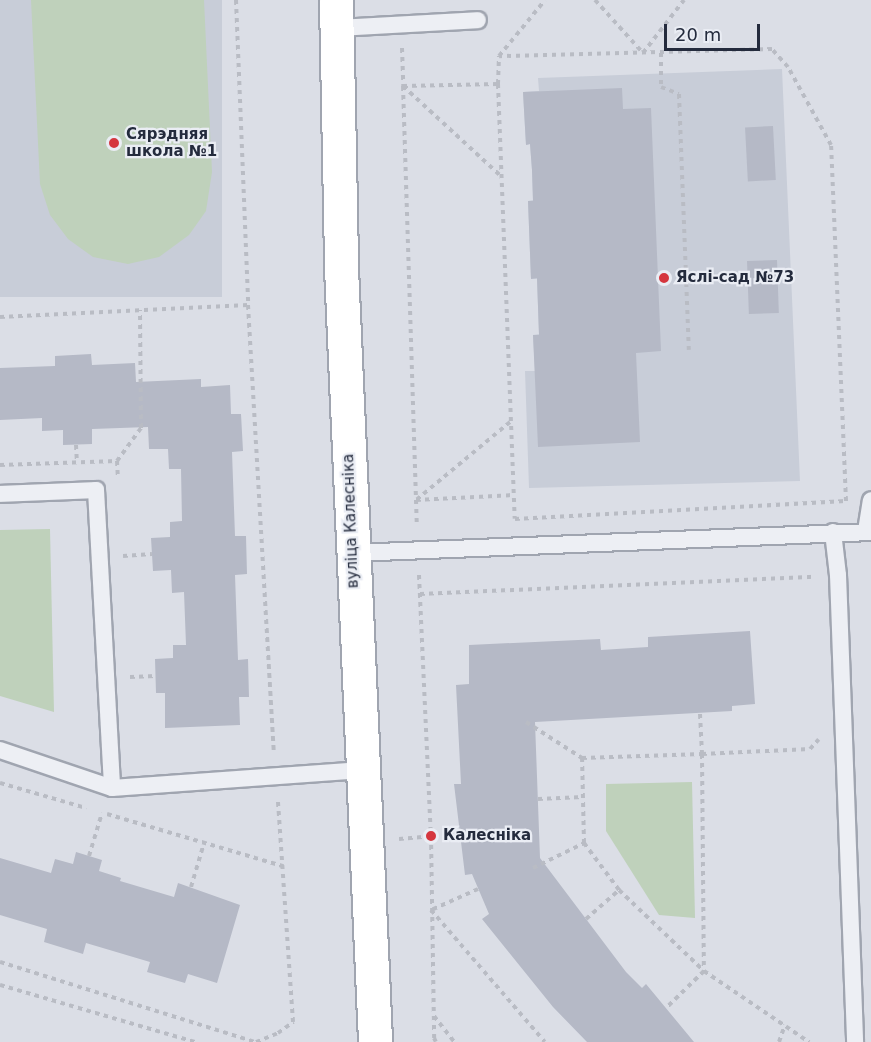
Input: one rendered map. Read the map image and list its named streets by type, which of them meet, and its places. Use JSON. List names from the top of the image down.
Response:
{
  "streets": {
    "street": ["вуліца Калесніка"]
  },
  "places": ["Сярэдняя школа №1", "Яслі-сад №73", "Калесніка"],
  "scale_bar": "20 m"
}
